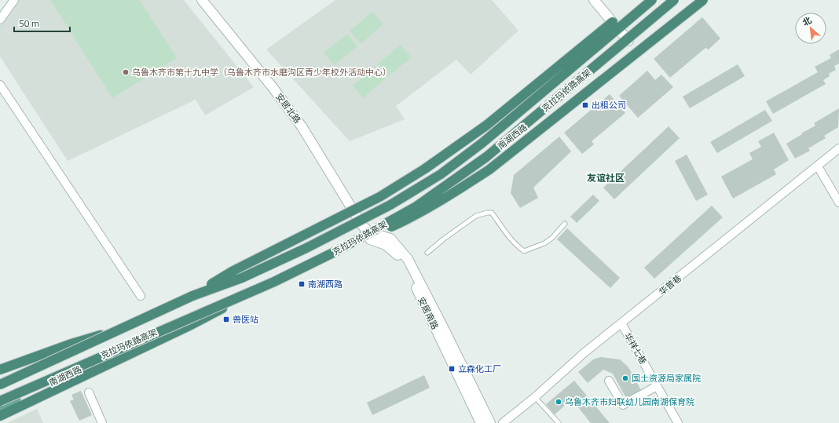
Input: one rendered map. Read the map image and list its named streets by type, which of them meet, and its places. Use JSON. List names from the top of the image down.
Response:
{
  "streets": {
    "highway": ["克拉玛依路高架"],
    "main road": ["南湖西路"],
    "street": [
      "安居北路",
      "华普巷",
      "安居南路",
      "华祥七巷"
    ]
  },
  "crossings": [
    ["克拉玛依路高架", "南湖西路"],
    ["安居北路", "南湖西路"],
    ["安居北路", "安居南路"],
    ["南湖西路", "安居南路"],
    ["华普巷", "华祥七巷"]
  ],
  "districts": ["友谊社区"],
  "places": {
    "other": ["乌鲁木齐市第十九中学（乌鲁木齐市水磨沟区青少年校外活动中心）", "国土资源局家属院", "乌鲁木齐市妇联幼儿园南湖保育院"],
    "transit": [
      "出租公司",
      "南湖西路",
      "兽医站",
      "立森化工厂"
    ]
  },
  "scale_bar": "50 m",
  "north": "top left"
}
